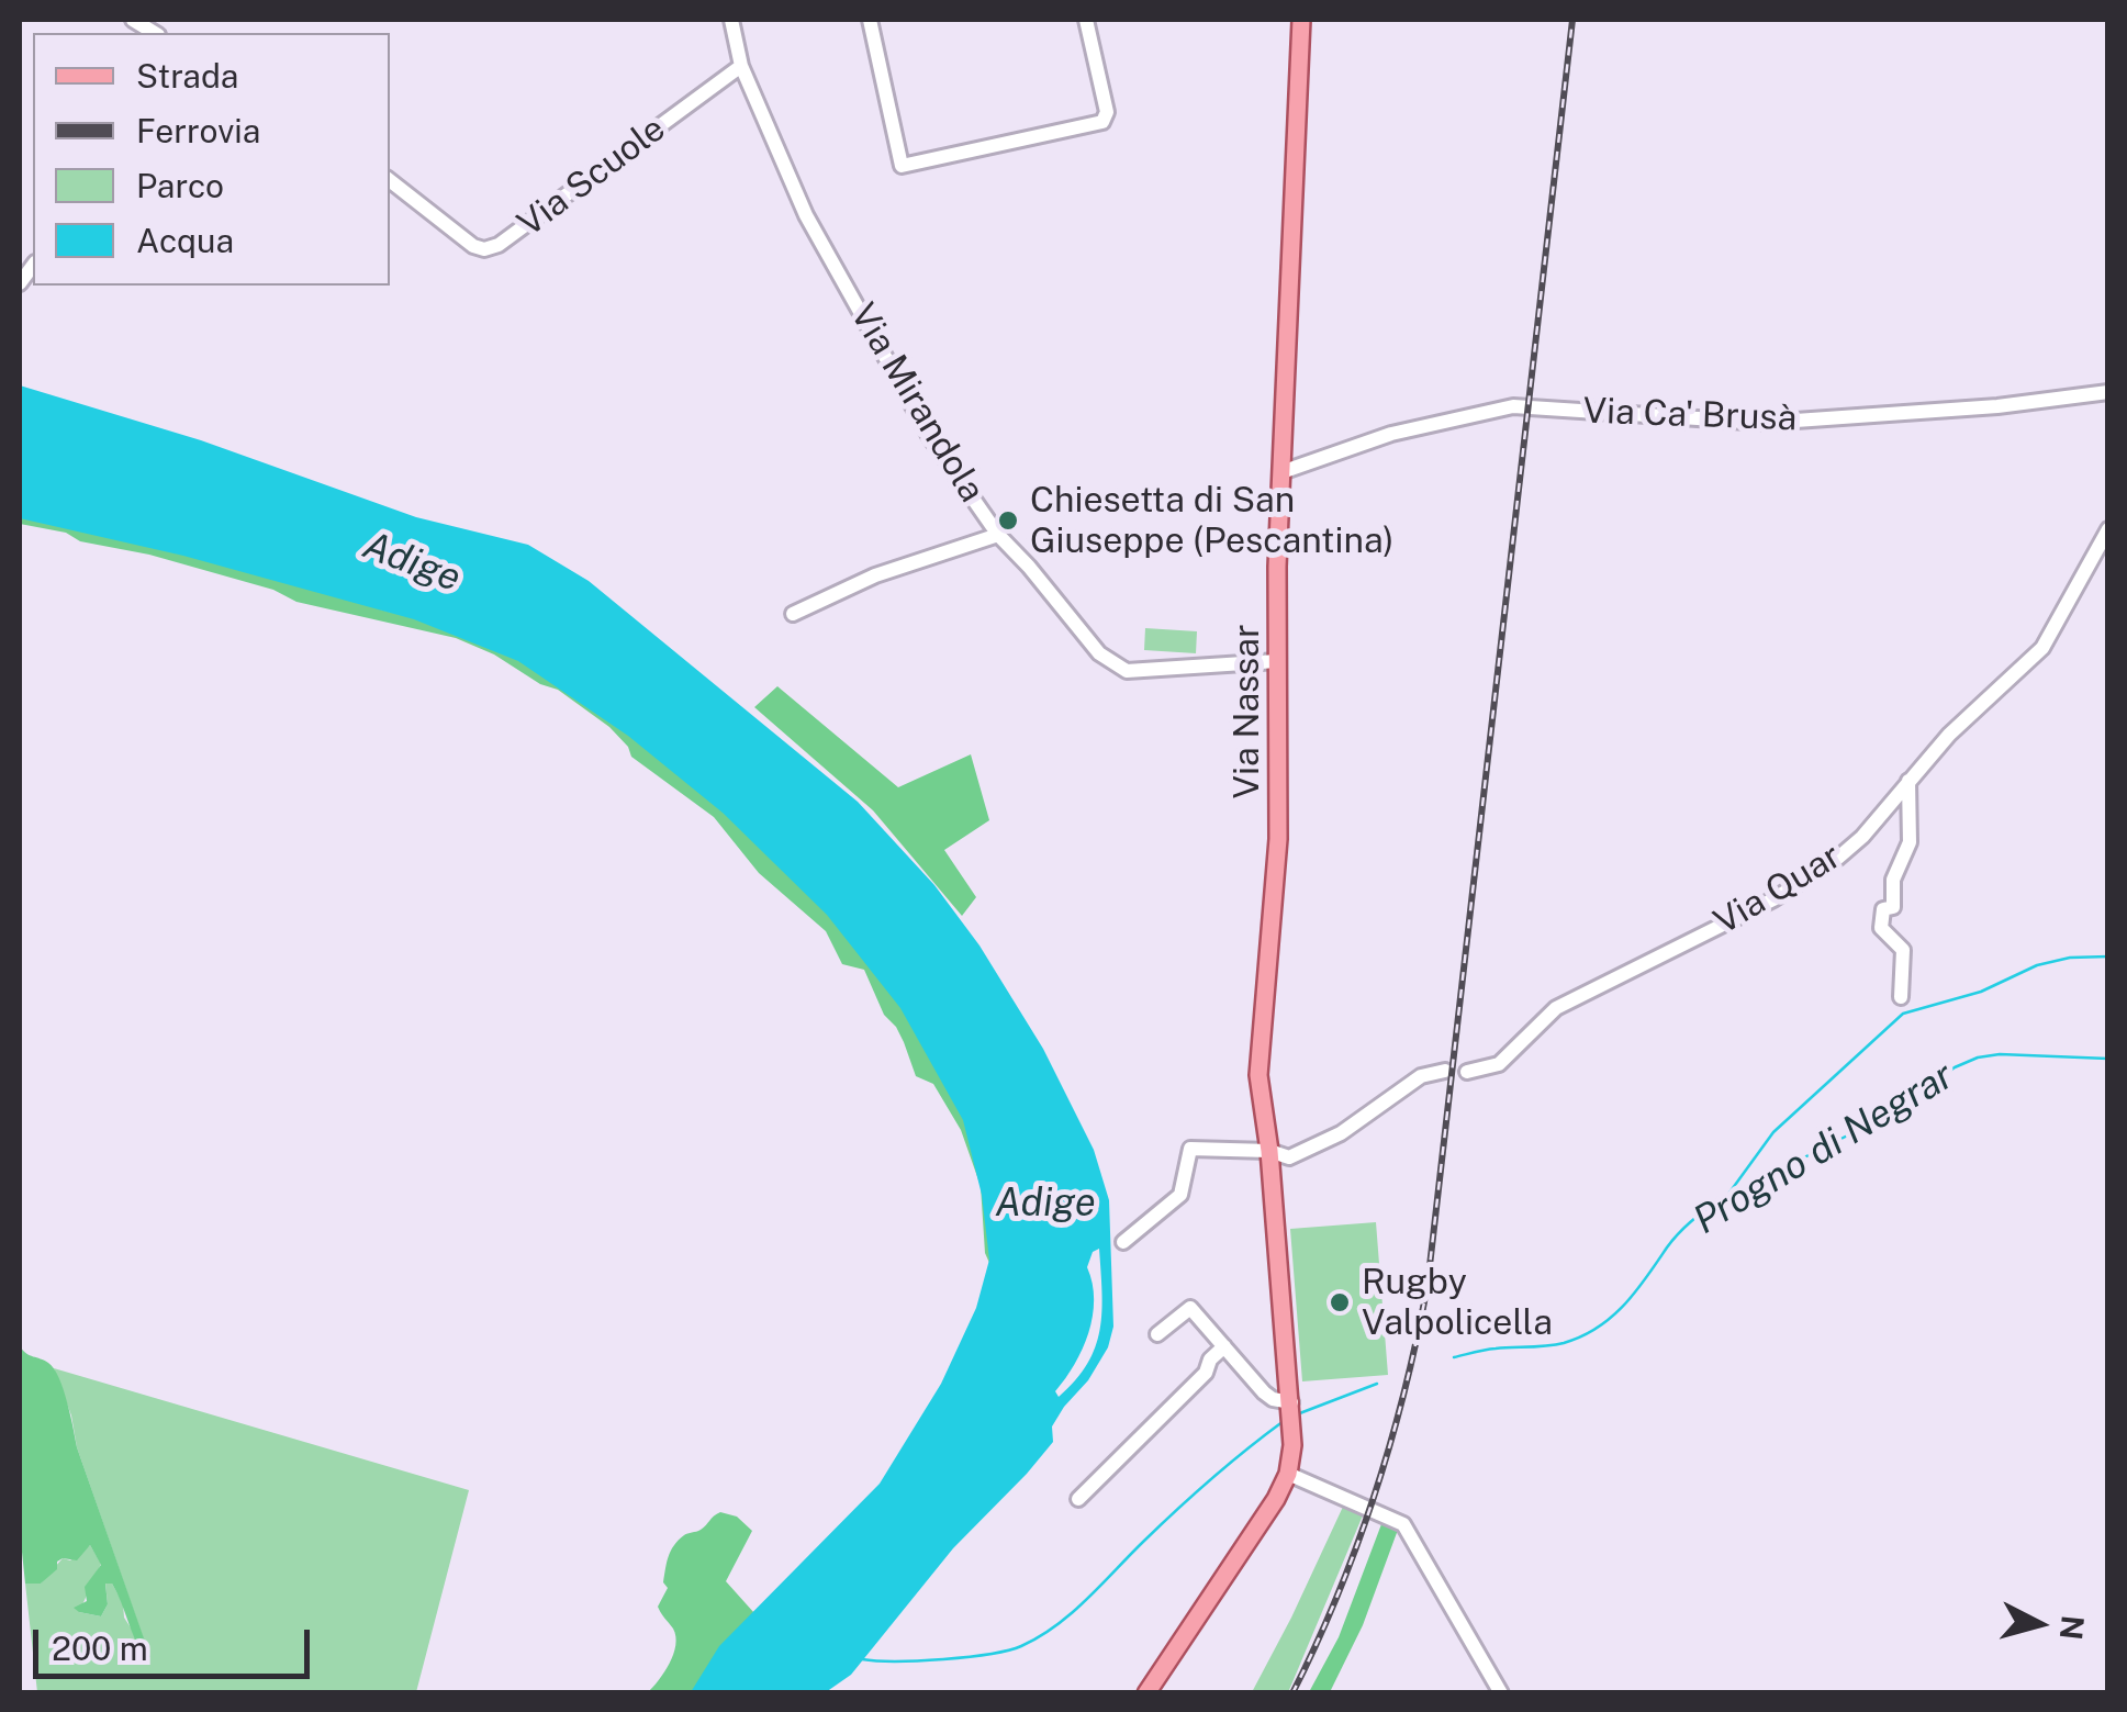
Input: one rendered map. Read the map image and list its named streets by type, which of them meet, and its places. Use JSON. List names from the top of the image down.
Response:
{
  "streets": {
    "main road": ["Via Nassar"],
    "street": [
      "Via Scuole",
      "Via Mirandola",
      "Via Ca' Brusà",
      "Via Quar"
    ]
  },
  "crossings": [
    ["Via Scuole", "Via Mirandola"],
    ["Via Mirandola", "Via Nassar"],
    ["Via Ca' Brusà", "Via Nassar"]
  ],
  "water": ["Adige", "Progno di Negrar"],
  "places": ["Chiesetta di San Giuseppe (Pescantina)", "Rugby Valpolicella"],
  "legend": [
    "Strada",
    "Ferrovia",
    "Parco",
    "Acqua"
  ],
  "scale_bar": "200 m",
  "north": "right"
}
